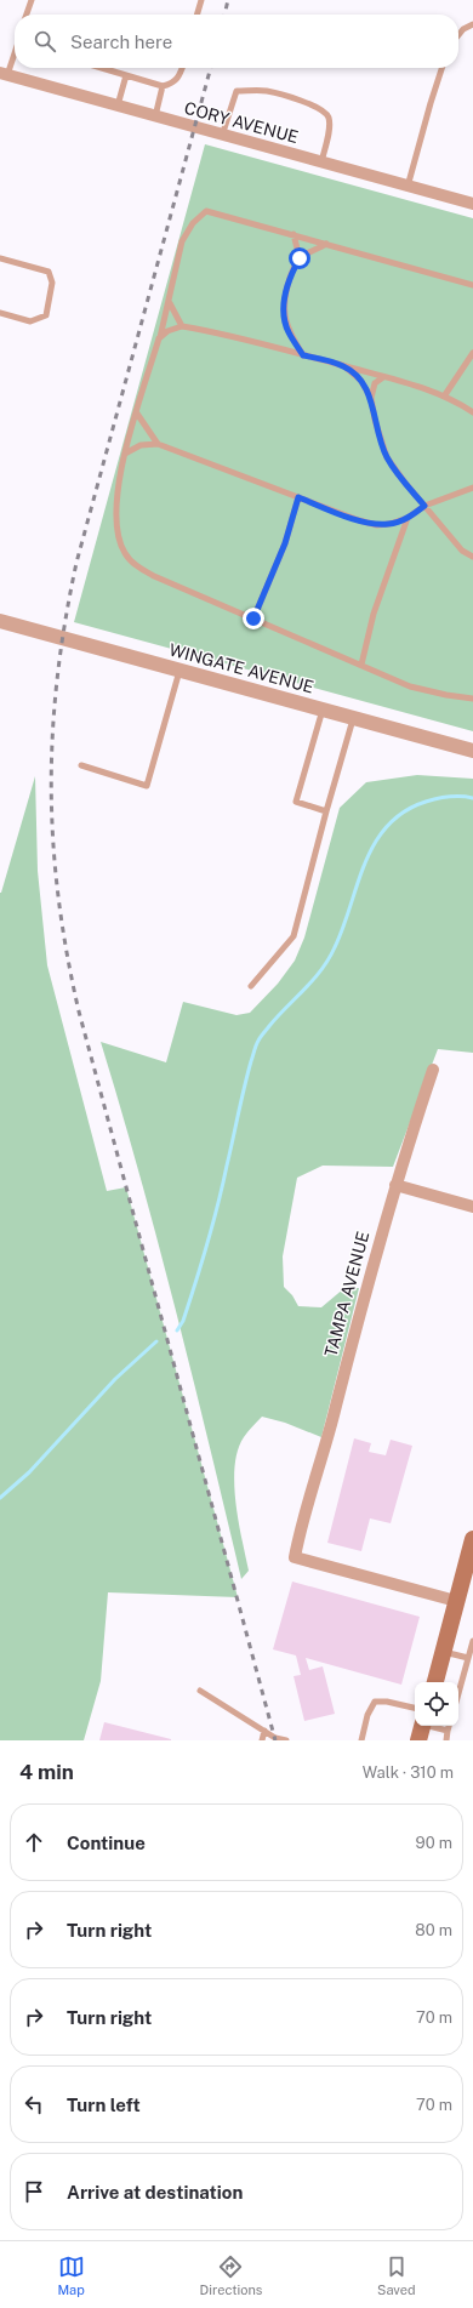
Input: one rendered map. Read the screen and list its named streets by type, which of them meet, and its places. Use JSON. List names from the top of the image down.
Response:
{
  "streets": {
    "street": ["CORY AVENUE", "WINGATE AVENUE", "TAMPA AVENUE"]
  },
  "page": {
    "search": "Search here",
    "heading": ["4 min", "Walk · 310 m"],
    "list": [
      ["Continue", "90 m"],
      ["Turn right", "80 m"],
      ["Turn right", "70 m"],
      ["Turn left", "70 m"],
      "Arrive at destination"
    ],
    "nav": ["Map", "Directions", "Saved"]
  }
}
